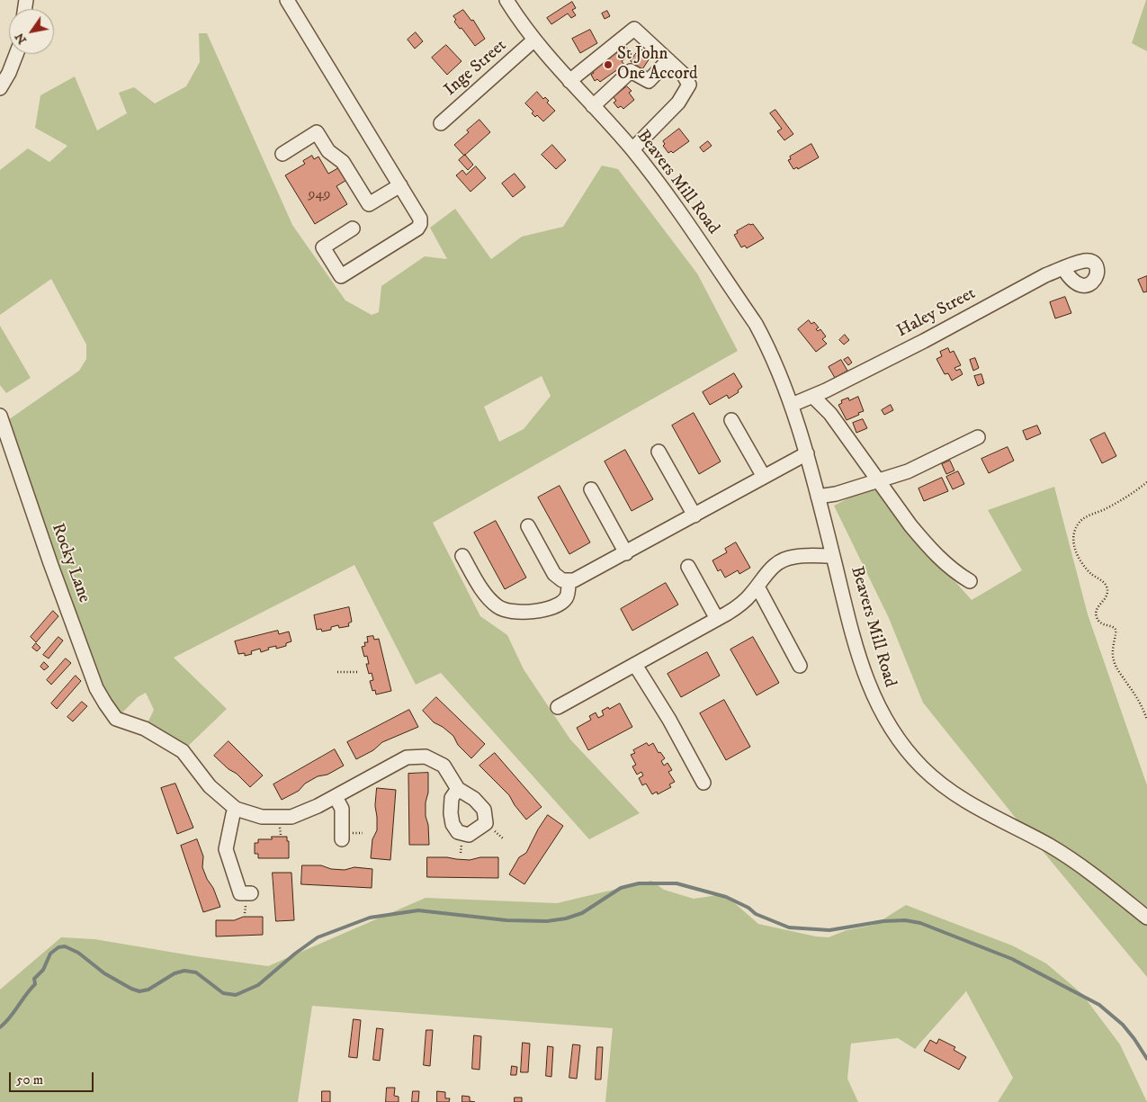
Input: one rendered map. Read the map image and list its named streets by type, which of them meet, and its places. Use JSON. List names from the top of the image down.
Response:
{
  "streets": {
    "street": [
      "Inge Street",
      "Beavers Mill Road",
      "Haley Street",
      "Rocky Lane"
    ]
  },
  "crossings": [
    ["Inge Street", "Beavers Mill Road"]
  ],
  "places": ["St John One Accord"],
  "house_numbers": ["949"],
  "scale_bar": "50 m",
  "north": "bottom left"
}
